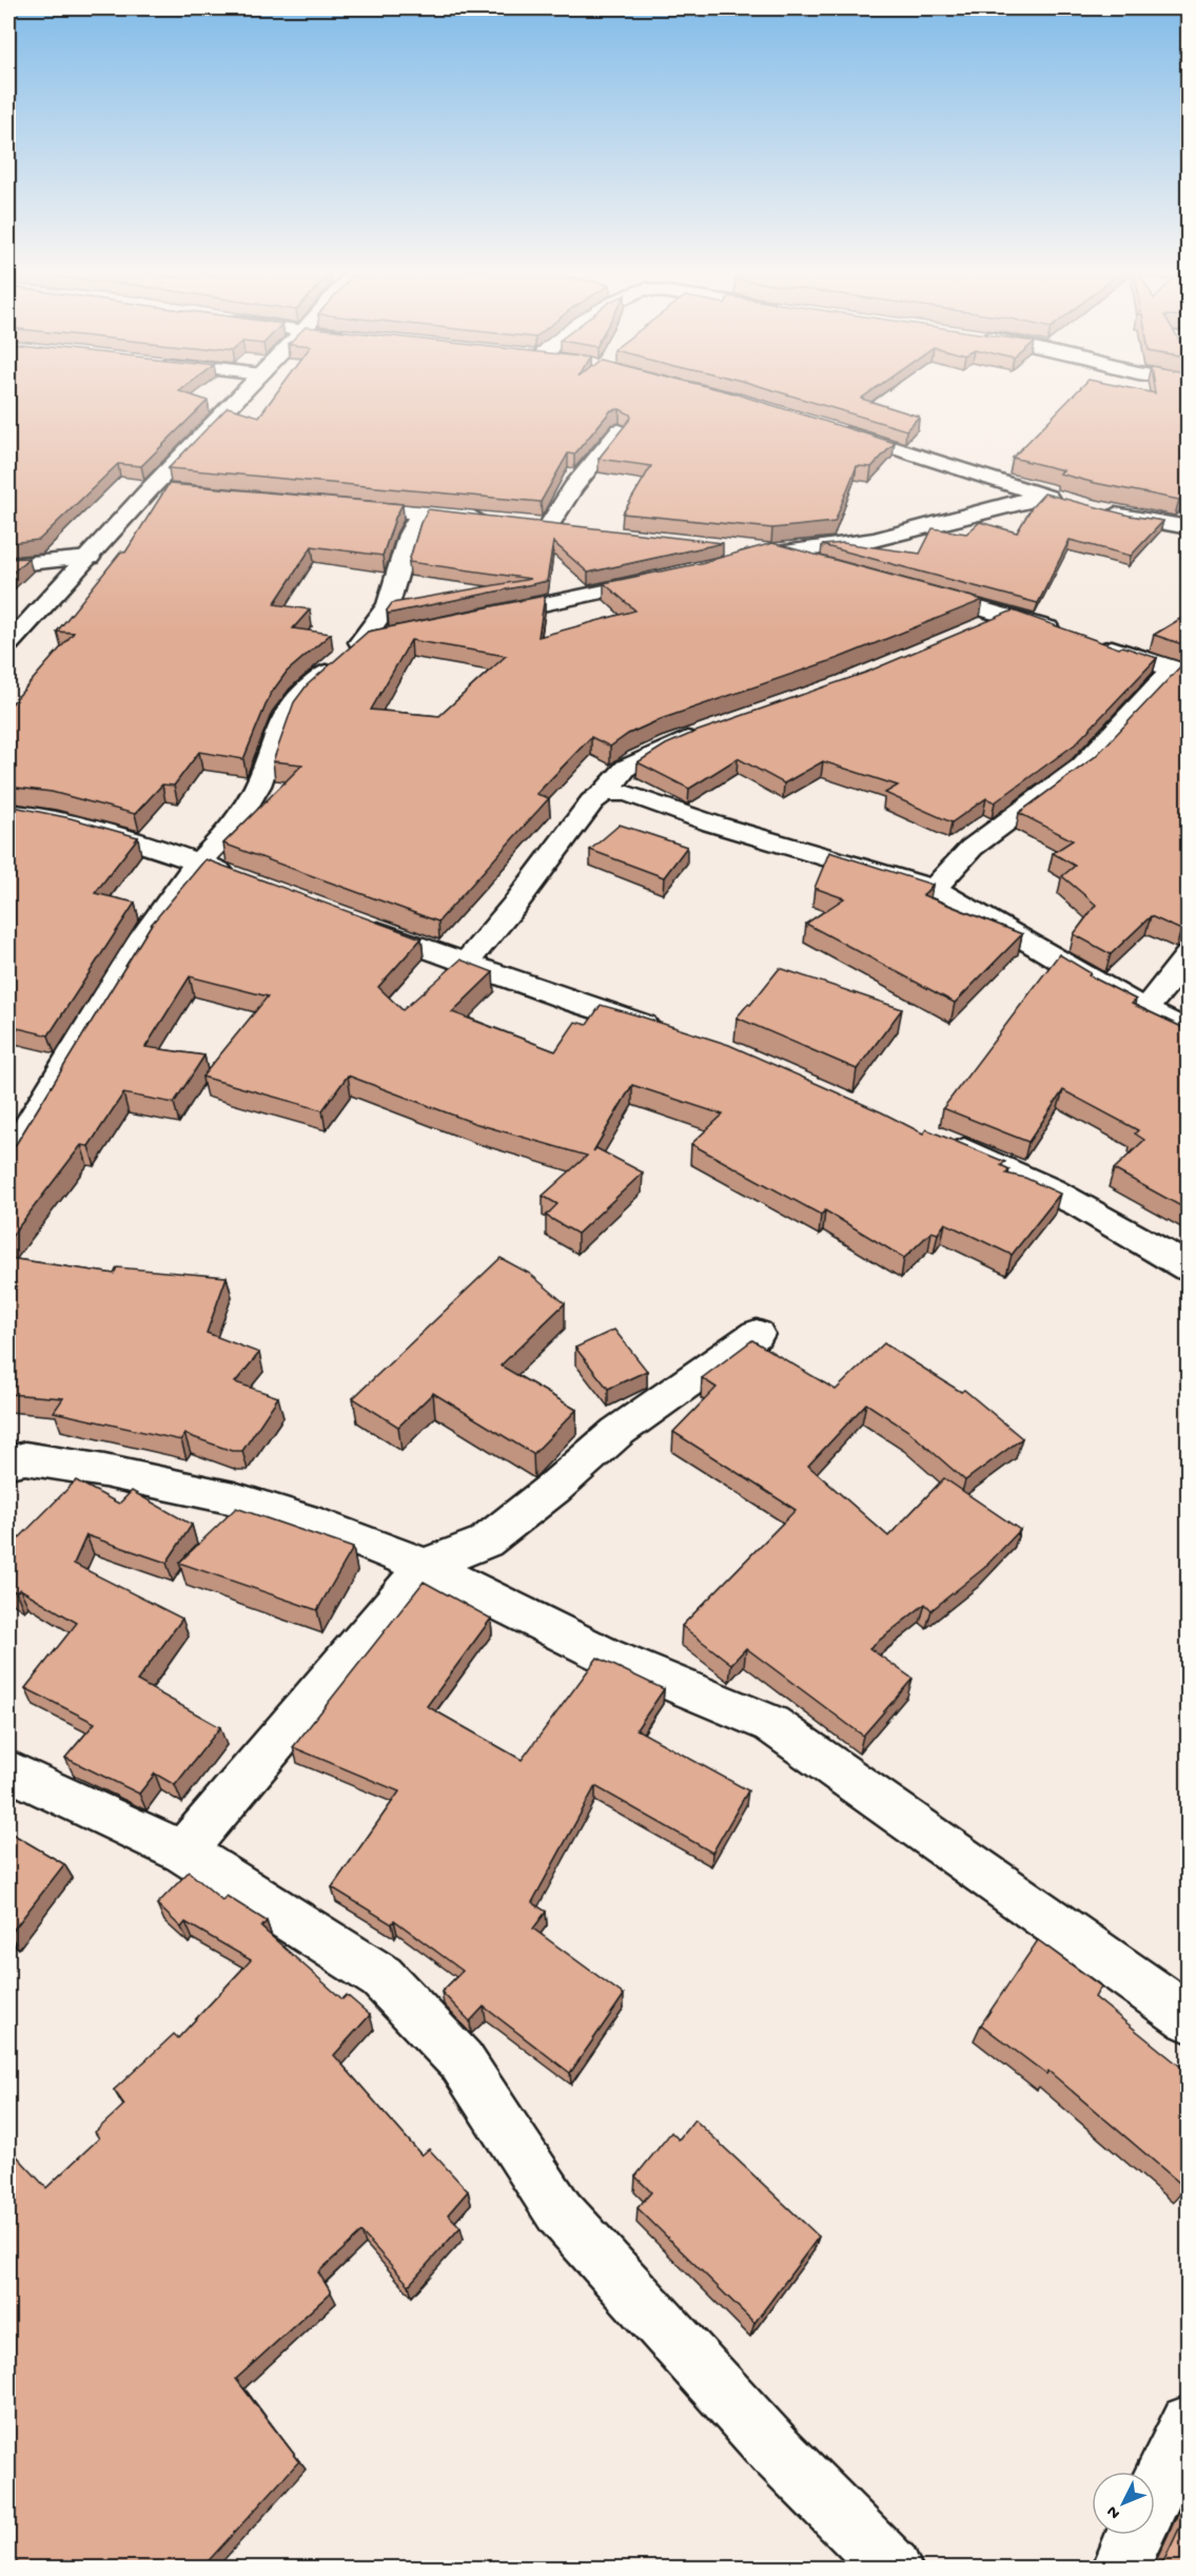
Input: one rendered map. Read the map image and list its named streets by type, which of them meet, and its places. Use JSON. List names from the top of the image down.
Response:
{
  "north": "bottom left"
}
